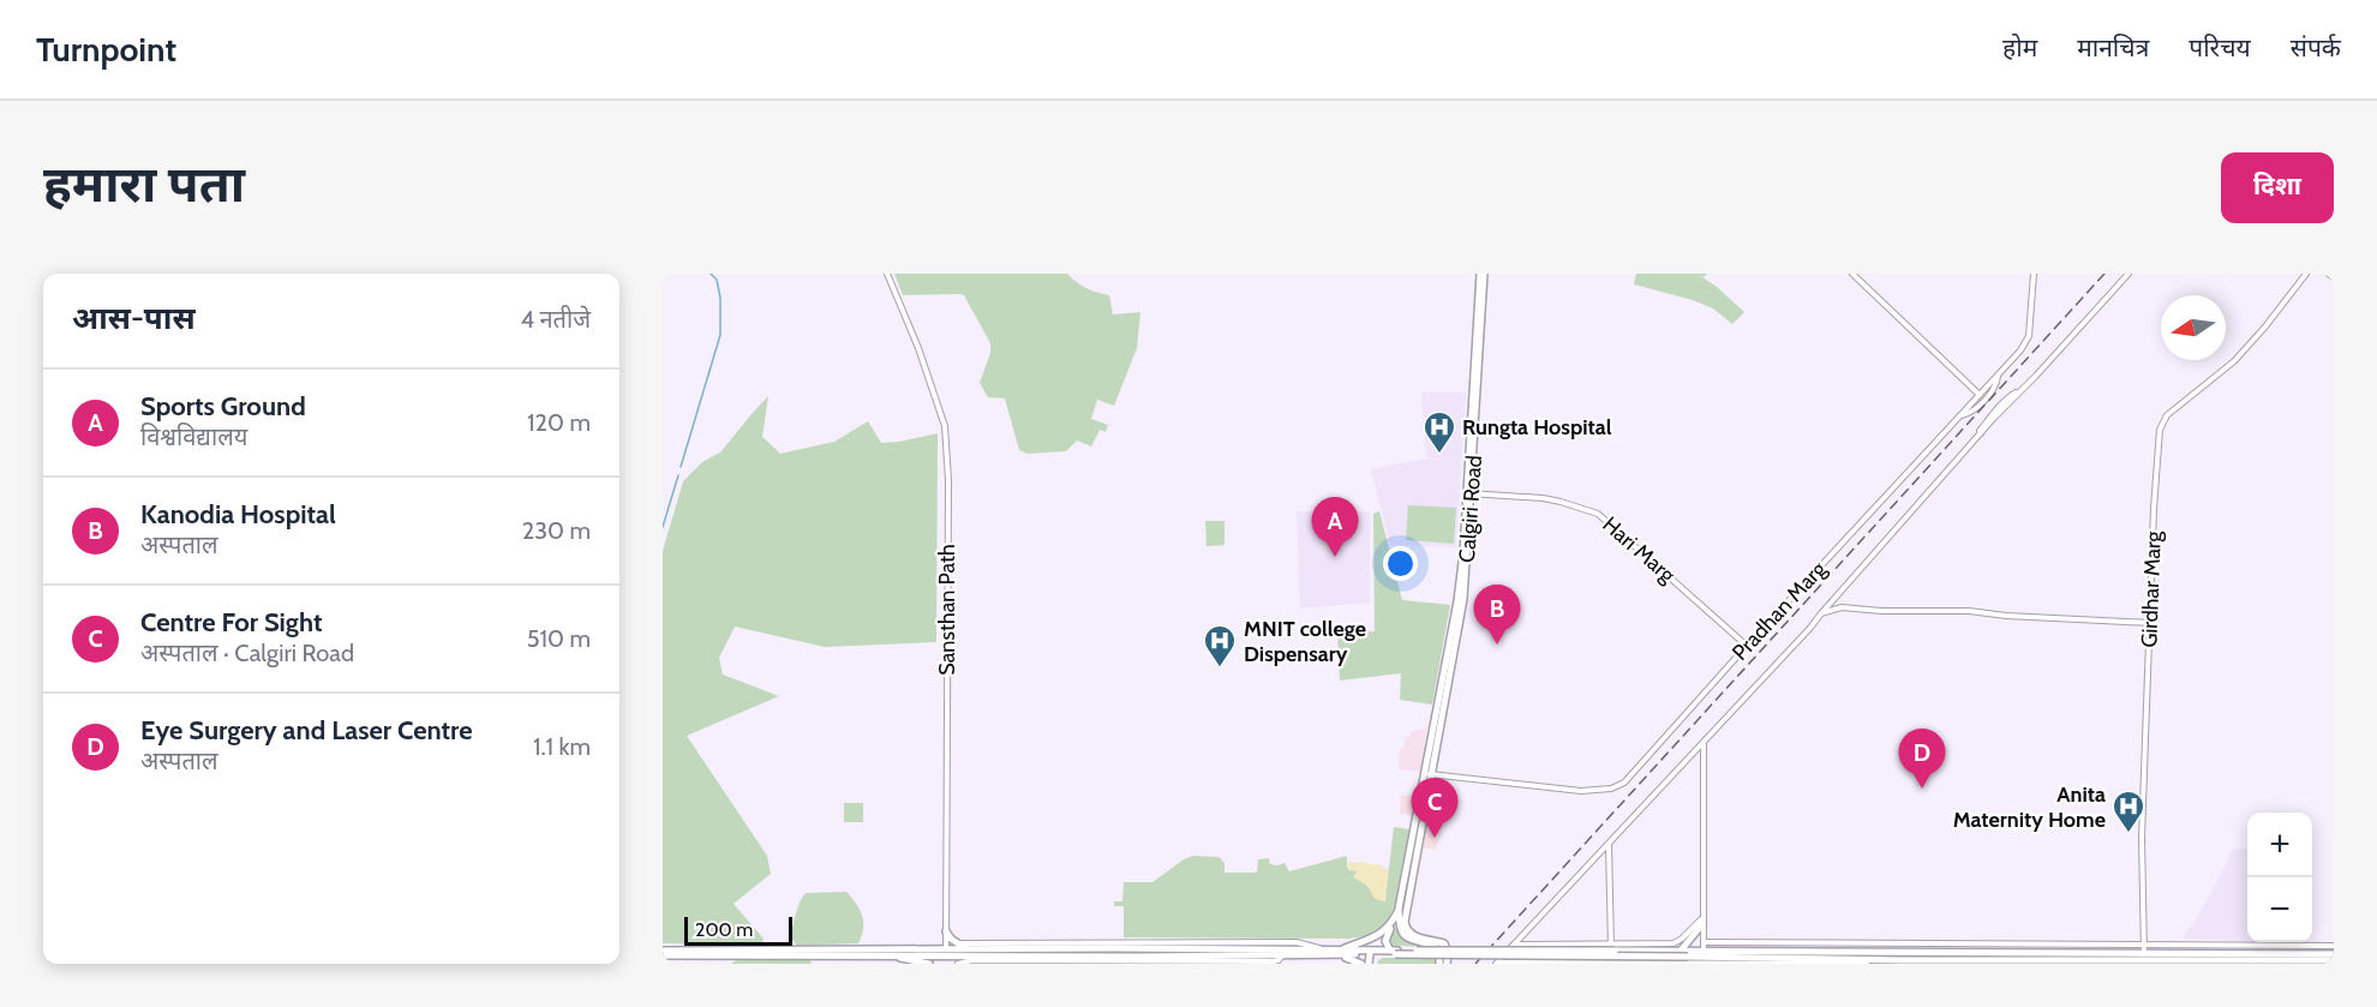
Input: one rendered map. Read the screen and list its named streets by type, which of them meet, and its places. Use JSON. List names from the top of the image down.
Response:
{
  "streets": {
    "main road": ["Calgiri Road"],
    "street": [
      "Hari Marg",
      "Girdhar Marg",
      "Sansthan Path",
      "Pradhan Marg"
    ]
  },
  "crossings": [
    ["Calgiri Road", "Hari Marg"],
    ["Calgiri Road", "Pradhan Marg"],
    ["Hari Marg", "Pradhan Marg"]
  ],
  "places": {
    "hospital": ["Rungta Hospital", "MNIT college Dispensary", "Anita Maternity Home"]
  },
  "scale_bar": "200 m",
  "north": "left",
  "page": {
    "header": "Turnpoint",
    "nav": [
      "होम",
      "मानचित्र",
      "परिचय",
      "संपर्क"
    ],
    "title": "हमारा पता",
    "buttons": "दिशा",
    "heading": ["आस-पास", "4 नतीजे"],
    "list": [
      {
        "mark": "A",
        "name": "Sports Ground",
        "note": "विश्वविद्यालय",
        "value": "120 m"
      },
      {
        "mark": "B",
        "name": "Kanodia Hospital",
        "note": "अस्पताल",
        "value": "230 m"
      },
      {
        "mark": "C",
        "name": "Centre For Sight",
        "note": "अस्पताल · Calgiri Road",
        "value": "510 m"
      },
      {
        "mark": "D",
        "name": "Eye Surgery and Laser Centre",
        "note": "अस्पताल",
        "value": "1.1 km"
      }
    ],
    "pins": [
      "A",
      "B",
      "D",
      "C"
    ],
    "map_buttons": ["+", "−"],
    "scale": "200 m"
  }
}
